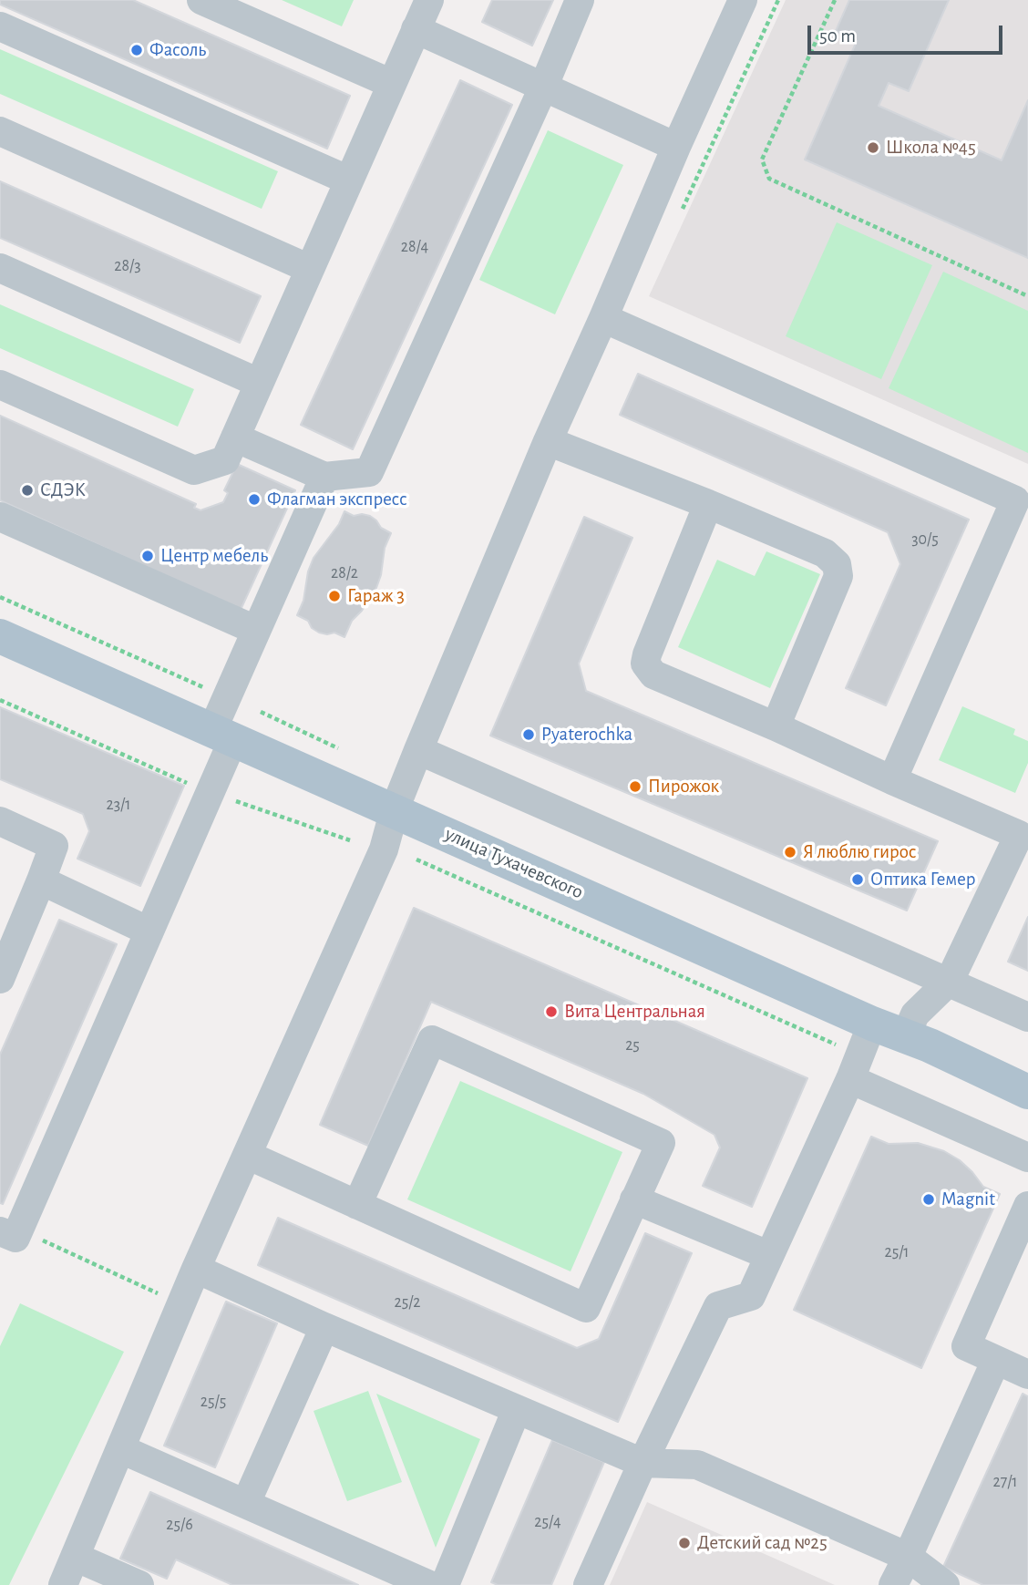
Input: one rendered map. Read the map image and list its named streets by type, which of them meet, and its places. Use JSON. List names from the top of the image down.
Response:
{
  "streets": {
    "main road": ["улица Тухачевского"]
  },
  "places": [
    "Фасоль",
    "Школа №45",
    "СДЭК",
    "Флагман экспресс",
    "Центр мебель",
    "Гараж 3",
    "Pyaterochka",
    "Пирожок",
    "Я люблю гирос",
    "Оптика Гемер",
    "Вита Центральная",
    "Magnit",
    "Детский сад №25"
  ],
  "house_numbers": [
    "28/4",
    "28/3",
    "30/5",
    "28/2",
    "23/1",
    "25",
    "25/1",
    "25/2",
    "25/5",
    "27/1",
    "25/4",
    "25/6"
  ],
  "scale_bar": "50 m"
}
